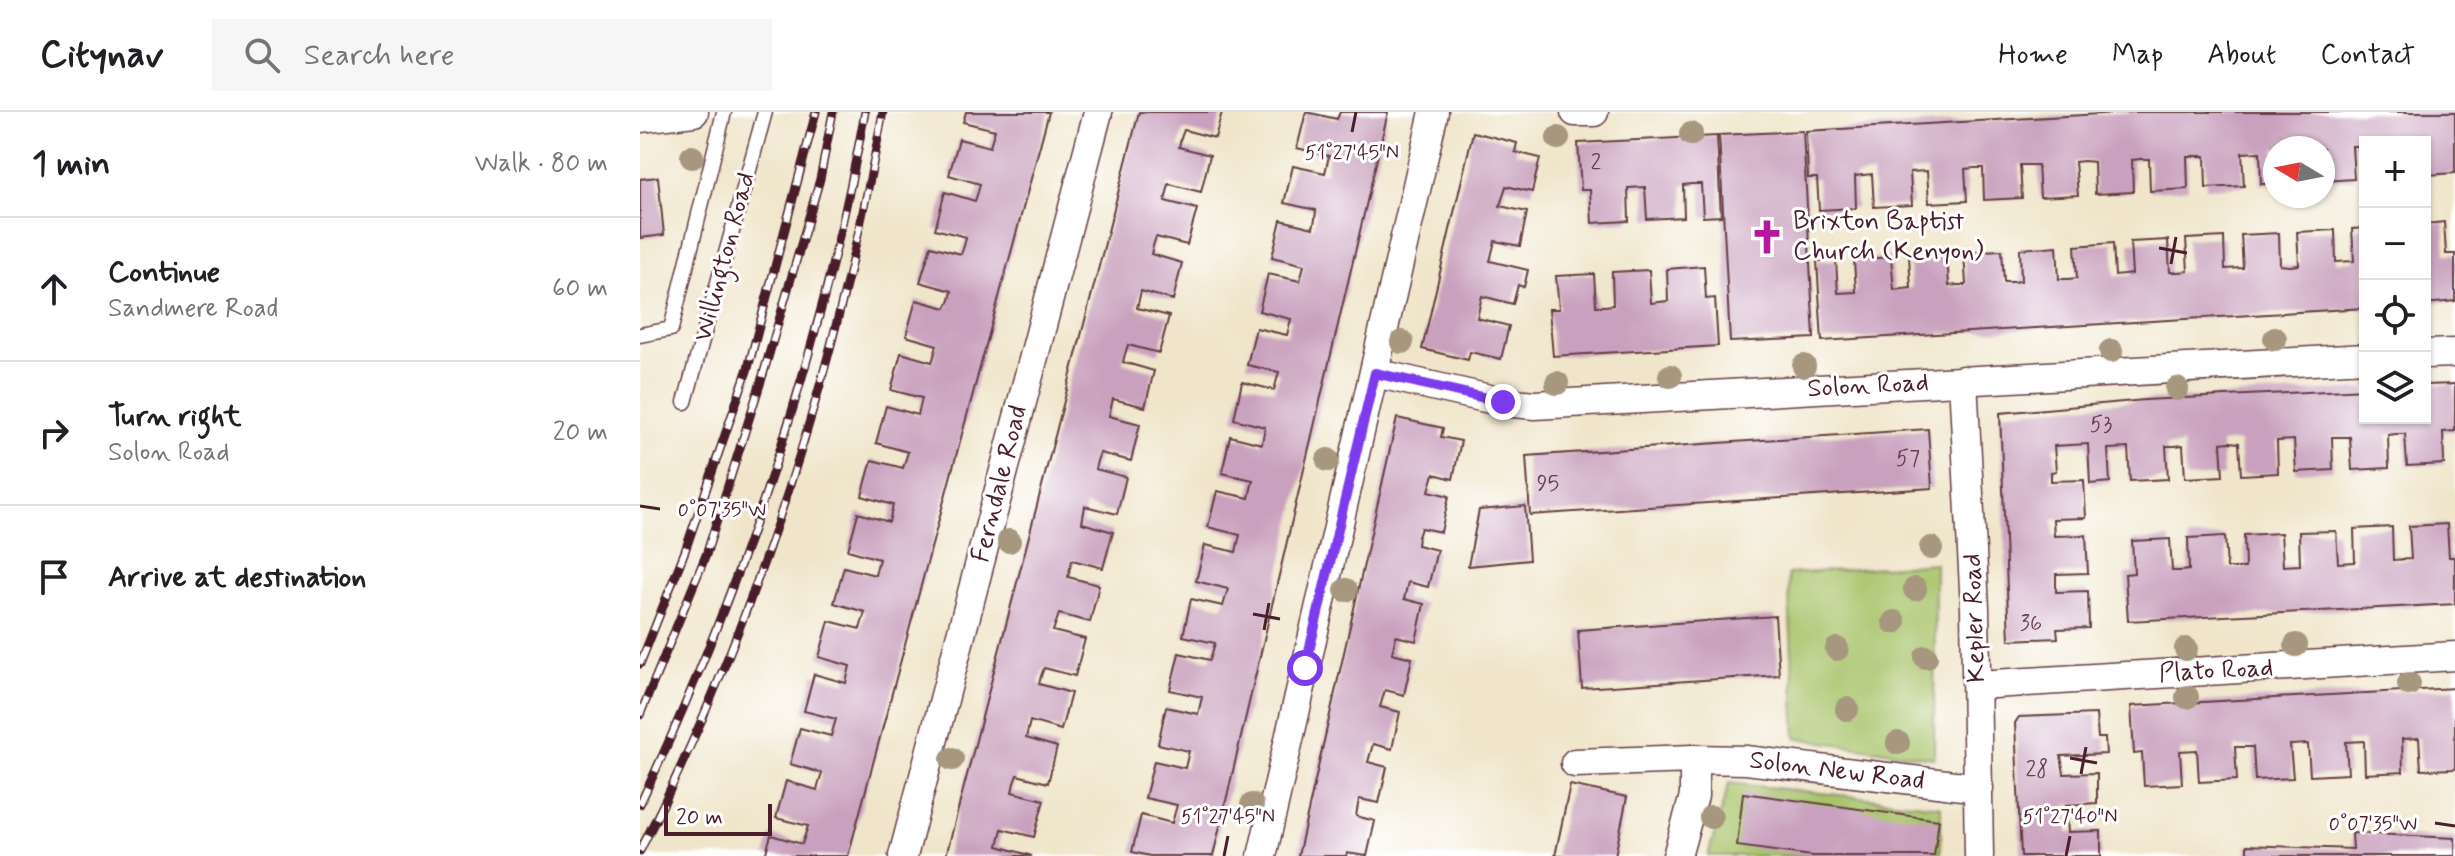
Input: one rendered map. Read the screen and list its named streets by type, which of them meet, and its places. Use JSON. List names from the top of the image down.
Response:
{
  "streets": {
    "street": [
      "Solon Road",
      "Ferndale Road",
      "Kepler Road",
      "Plato Road",
      "Solon New Road"
    ],
    "lane": ["Willington Road"]
  },
  "crossings": [
    ["Solon Road", "Kepler Road"],
    ["Kepler Road", "Plato Road"],
    ["Kepler Road", "Solon New Road"]
  ],
  "places": {
    "church": ["Brixton Baptist Church (Kenyon)"]
  },
  "house_numbers": [
    "2",
    "53",
    "57",
    "95",
    "36",
    "28"
  ],
  "scale_bar": "20 m",
  "north": "left",
  "page": {
    "header": "Citynav",
    "search": "Search here",
    "nav": [
      "Home",
      "Map",
      "About",
      "Contact"
    ],
    "heading": ["1 min", "Walk · 80 m"],
    "map_buttons": ["+", "−"],
    "list": [
      ["Continue", "Sandmere Road", "60 m"],
      ["Turn right", "Solon Road", "20 m"],
      "Arrive at destination"
    ],
    "scale": "20 m"
  },
  "coordinates": ["51°27'45\"N", "0°07'35\"W", "51°27'40\"N"]
}
